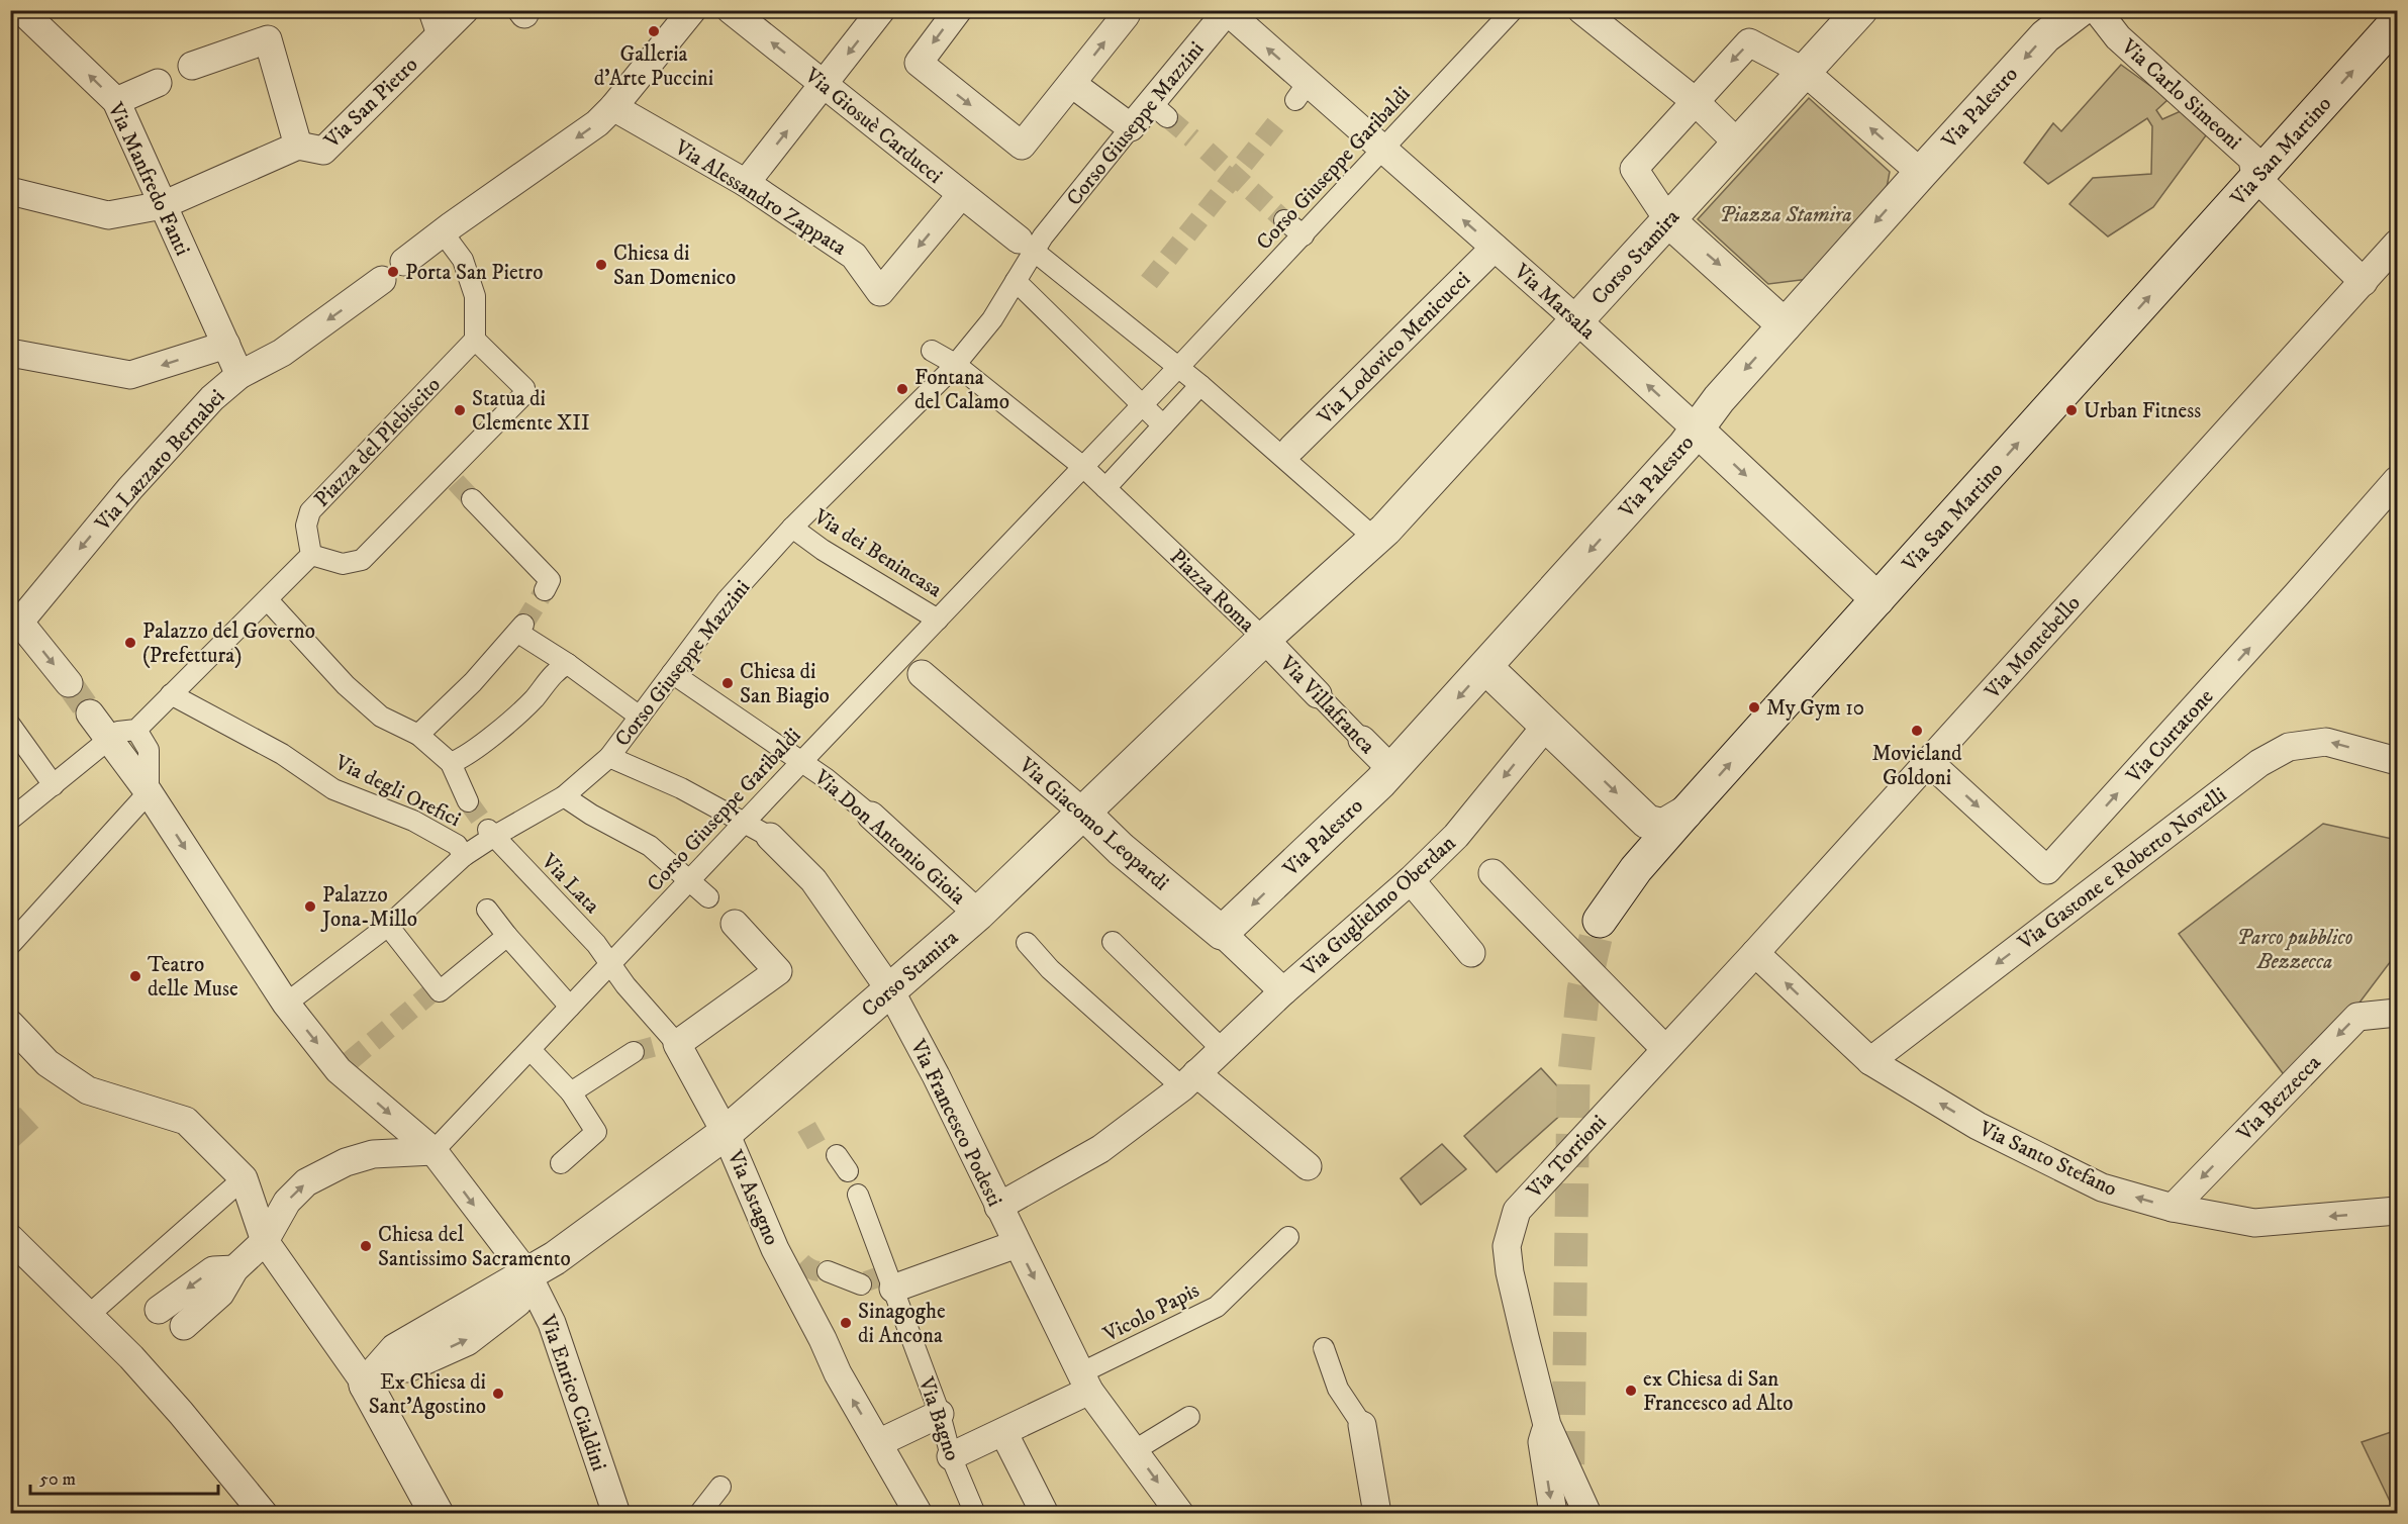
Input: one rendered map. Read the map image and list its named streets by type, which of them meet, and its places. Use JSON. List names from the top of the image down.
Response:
{
  "streets": {
    "street": [
      "Via Carlo Simeoni",
      "Via San Pietro",
      "Via Palestro",
      "Corso Giuseppe Mazzini",
      "Via Giosuè Carducci",
      "Via San Martino",
      "Corso Giuseppe Garibaldi",
      "Via Manfredo Fanti",
      "Via Alessandro Zappata",
      "Corso Stamira",
      "Via Marsala",
      "Via Lodovico Menicucci",
      "Piazza del Plebiscito",
      "Via Lazzaro Bernabei",
      "Via dei Benincasa",
      "Piazza Roma",
      "Via Montebello",
      "Via Villafranca",
      "Via Curtatone",
      "Via degli Orefici",
      "Via Giacomo Leopardi",
      "Via Don Antonio Gioia",
      "Via Gastone e Roberto Novelli",
      "Via Lata",
      "Via Guglielmo Oberdan",
      "Via Bezzecca",
      "Via Francesco Podesti",
      "Via Torrioni",
      "Via Santo Stefano",
      "Via Astagno",
      "Vicolo Papis",
      "Via Enrico Cialdini",
      "Via Bagno"
    ]
  },
  "crossings": [
    ["Via Carlo Simeoni", "Via Palestro"],
    ["Via Carlo Simeoni", "Via San Martino"],
    ["Via Carlo Simeoni", "Via Montebello"],
    ["Via San Pietro", "Via Manfredo Fanti"],
    ["Via Palestro", "Via Marsala"],
    ["Via Palestro", "Via Villafranca"],
    ["Via Palestro", "Via Giacomo Leopardi"],
    ["Corso Giuseppe Mazzini", "Via Giosuè Carducci"],
    ["Corso Giuseppe Mazzini", "Via Marsala"],
    ["Corso Giuseppe Mazzini", "Via dei Benincasa"],
    ["Corso Giuseppe Mazzini", "Piazza Roma"],
    ["Corso Giuseppe Mazzini", "Via degli Orefici"],
    ["Corso Giuseppe Mazzini", "Via Don Antonio Gioia"],
    ["Corso Giuseppe Mazzini", "Via Lata"],
    ["Corso Giuseppe Mazzini", "Via Francesco Podesti"],
    ["Corso Giuseppe Mazzini", "Via Enrico Cialdini"],
    ["Via Giosuè Carducci", "Via Alessandro Zappata"],
    ["Via San Martino", "Via Marsala"],
    ["Corso Giuseppe Garibaldi", "Via Marsala"],
    ["Corso Giuseppe Garibaldi", "Via dei Benincasa"],
    ["Corso Giuseppe Garibaldi", "Piazza Roma"],
    ["Corso Giuseppe Garibaldi", "Via Giacomo Leopardi"],
    ["Corso Giuseppe Garibaldi", "Via Don Antonio Gioia"],
    ["Corso Giuseppe Garibaldi", "Via Lata"],
    ["Corso Giuseppe Garibaldi", "Via Francesco Podesti"],
    ["Corso Giuseppe Garibaldi", "Via Astagno"],
    ["Corso Giuseppe Garibaldi", "Via Enrico Cialdini"],
    ["Via Manfredo Fanti", "Via Lazzaro Bernabei"],
    ["Corso Stamira", "Via Marsala"],
    ["Corso Stamira", "Piazza Roma"],
    ["Corso Stamira", "Via Villafranca"],
    ["Corso Stamira", "Via Giacomo Leopardi"],
    ["Corso Stamira", "Via Don Antonio Gioia"],
    ["Corso Stamira", "Via Francesco Podesti"],
    ["Corso Stamira", "Via Astagno"],
    ["Corso Stamira", "Via Enrico Cialdini"],
    ["Via Marsala", "Via Lodovico Menicucci"],
    ["Piazza Roma", "Via Villafranca"],
    ["Via Montebello", "Via Curtatone"],
    ["Via Montebello", "Via Torrioni"],
    ["Via Montebello", "Via Santo Stefano"],
    ["Via Giacomo Leopardi", "Via Guglielmo Oberdan"],
    ["Via Gastone e Roberto Novelli", "Via Santo Stefano"],
    ["Via Lata", "Via Astagno"],
    ["Via Guglielmo Oberdan", "Via Francesco Podesti"],
    ["Via Bezzecca", "Via Santo Stefano"],
    ["Via Francesco Podesti", "Vicolo Papis"]
  ],
  "one_way": [
    "Via Palestro",
    "Via San Martino",
    "Via Gastone e Roberto Novelli",
    "Via Bezzecca",
    "Via Santo Stefano",
    "Via Astagno"
  ],
  "parks": ["Piazza Stamira", "Parco pubblico Bezzecca"],
  "places": [
    "Galleria d'Arte Puccini",
    "Chiesa di San Domenico",
    "Porta San Pietro",
    "Fontana del Calamo",
    "Statua di Clemente XII",
    "Urban Fitness",
    "Palazzo del Governo (Prefettura)",
    "Chiesa di San Biagio",
    "My Gym 10",
    "Movieland Goldoni",
    "Palazzo Jona-Millo",
    "Teatro delle Muse",
    "Chiesa del Santissimo Sacramento",
    "Sinagoghe di Ancona",
    "ex Chiesa di San Francesco ad Alto",
    "Ex Chiesa di Sant'Agostino"
  ],
  "scale_bar": "50 m"
}
